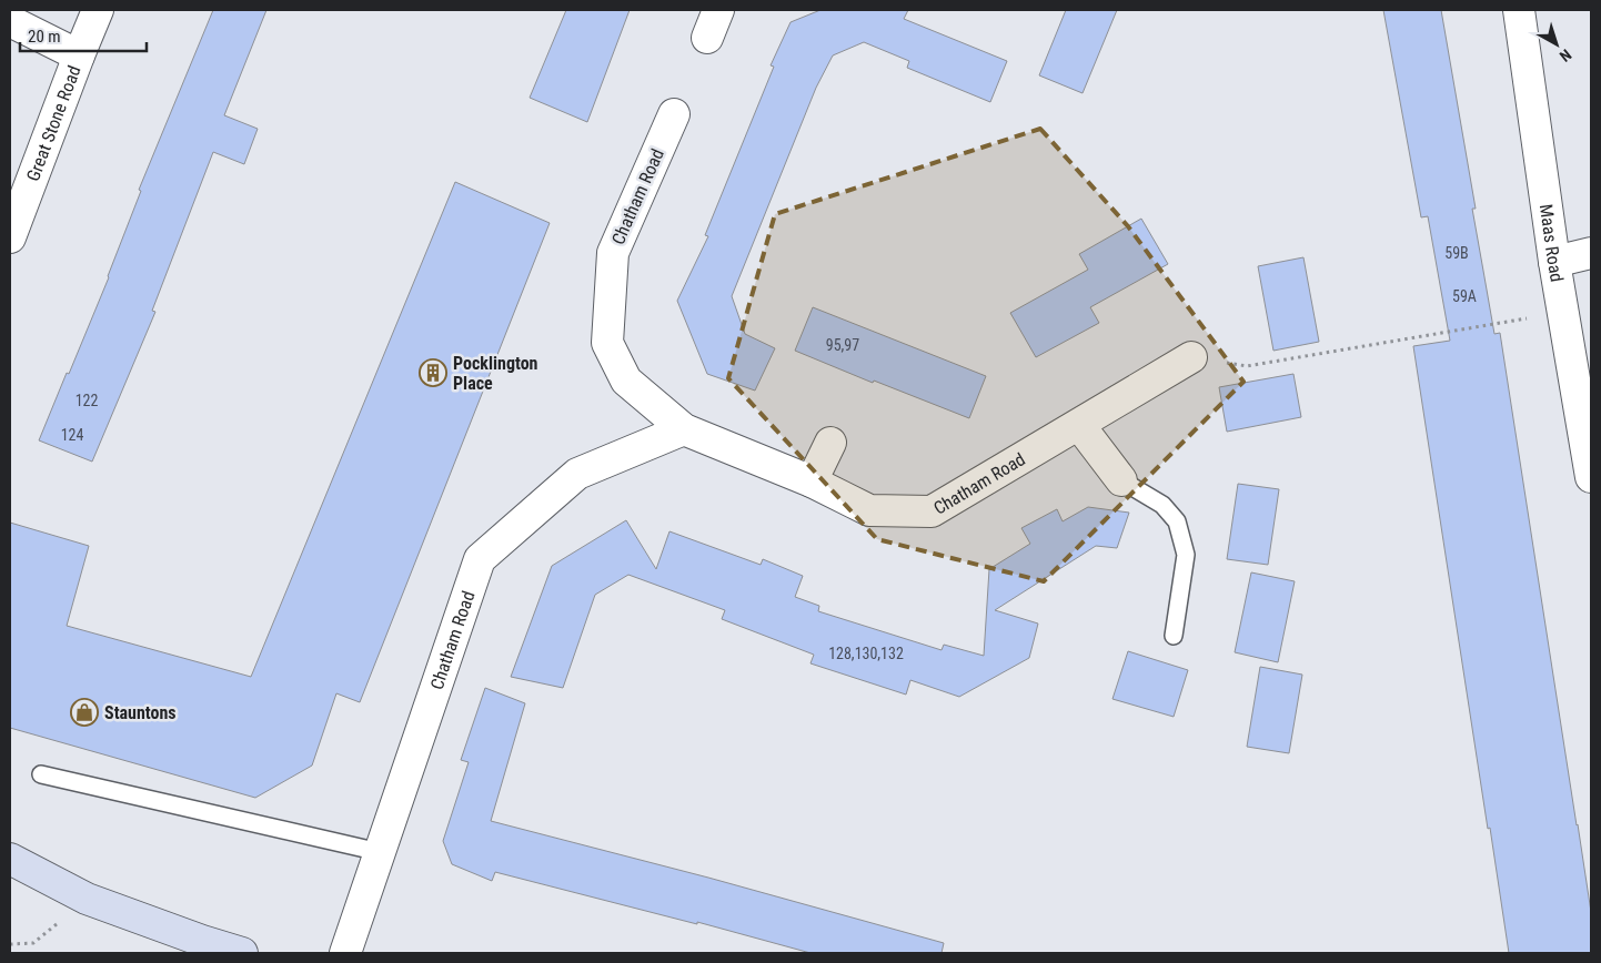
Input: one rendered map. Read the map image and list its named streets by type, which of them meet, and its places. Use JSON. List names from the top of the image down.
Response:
{
  "streets": {
    "street": ["Great Stone Road", "Chatham Road", "Maas Road"]
  },
  "places": {
    "building": ["Pocklington Place"],
    "shop": ["Stauntons"]
  },
  "house_numbers": [
    "59B",
    "59A",
    "95,97",
    "122",
    "124",
    "128,130,132"
  ],
  "scale_bar": "20 m",
  "north": "bottom right"
}
